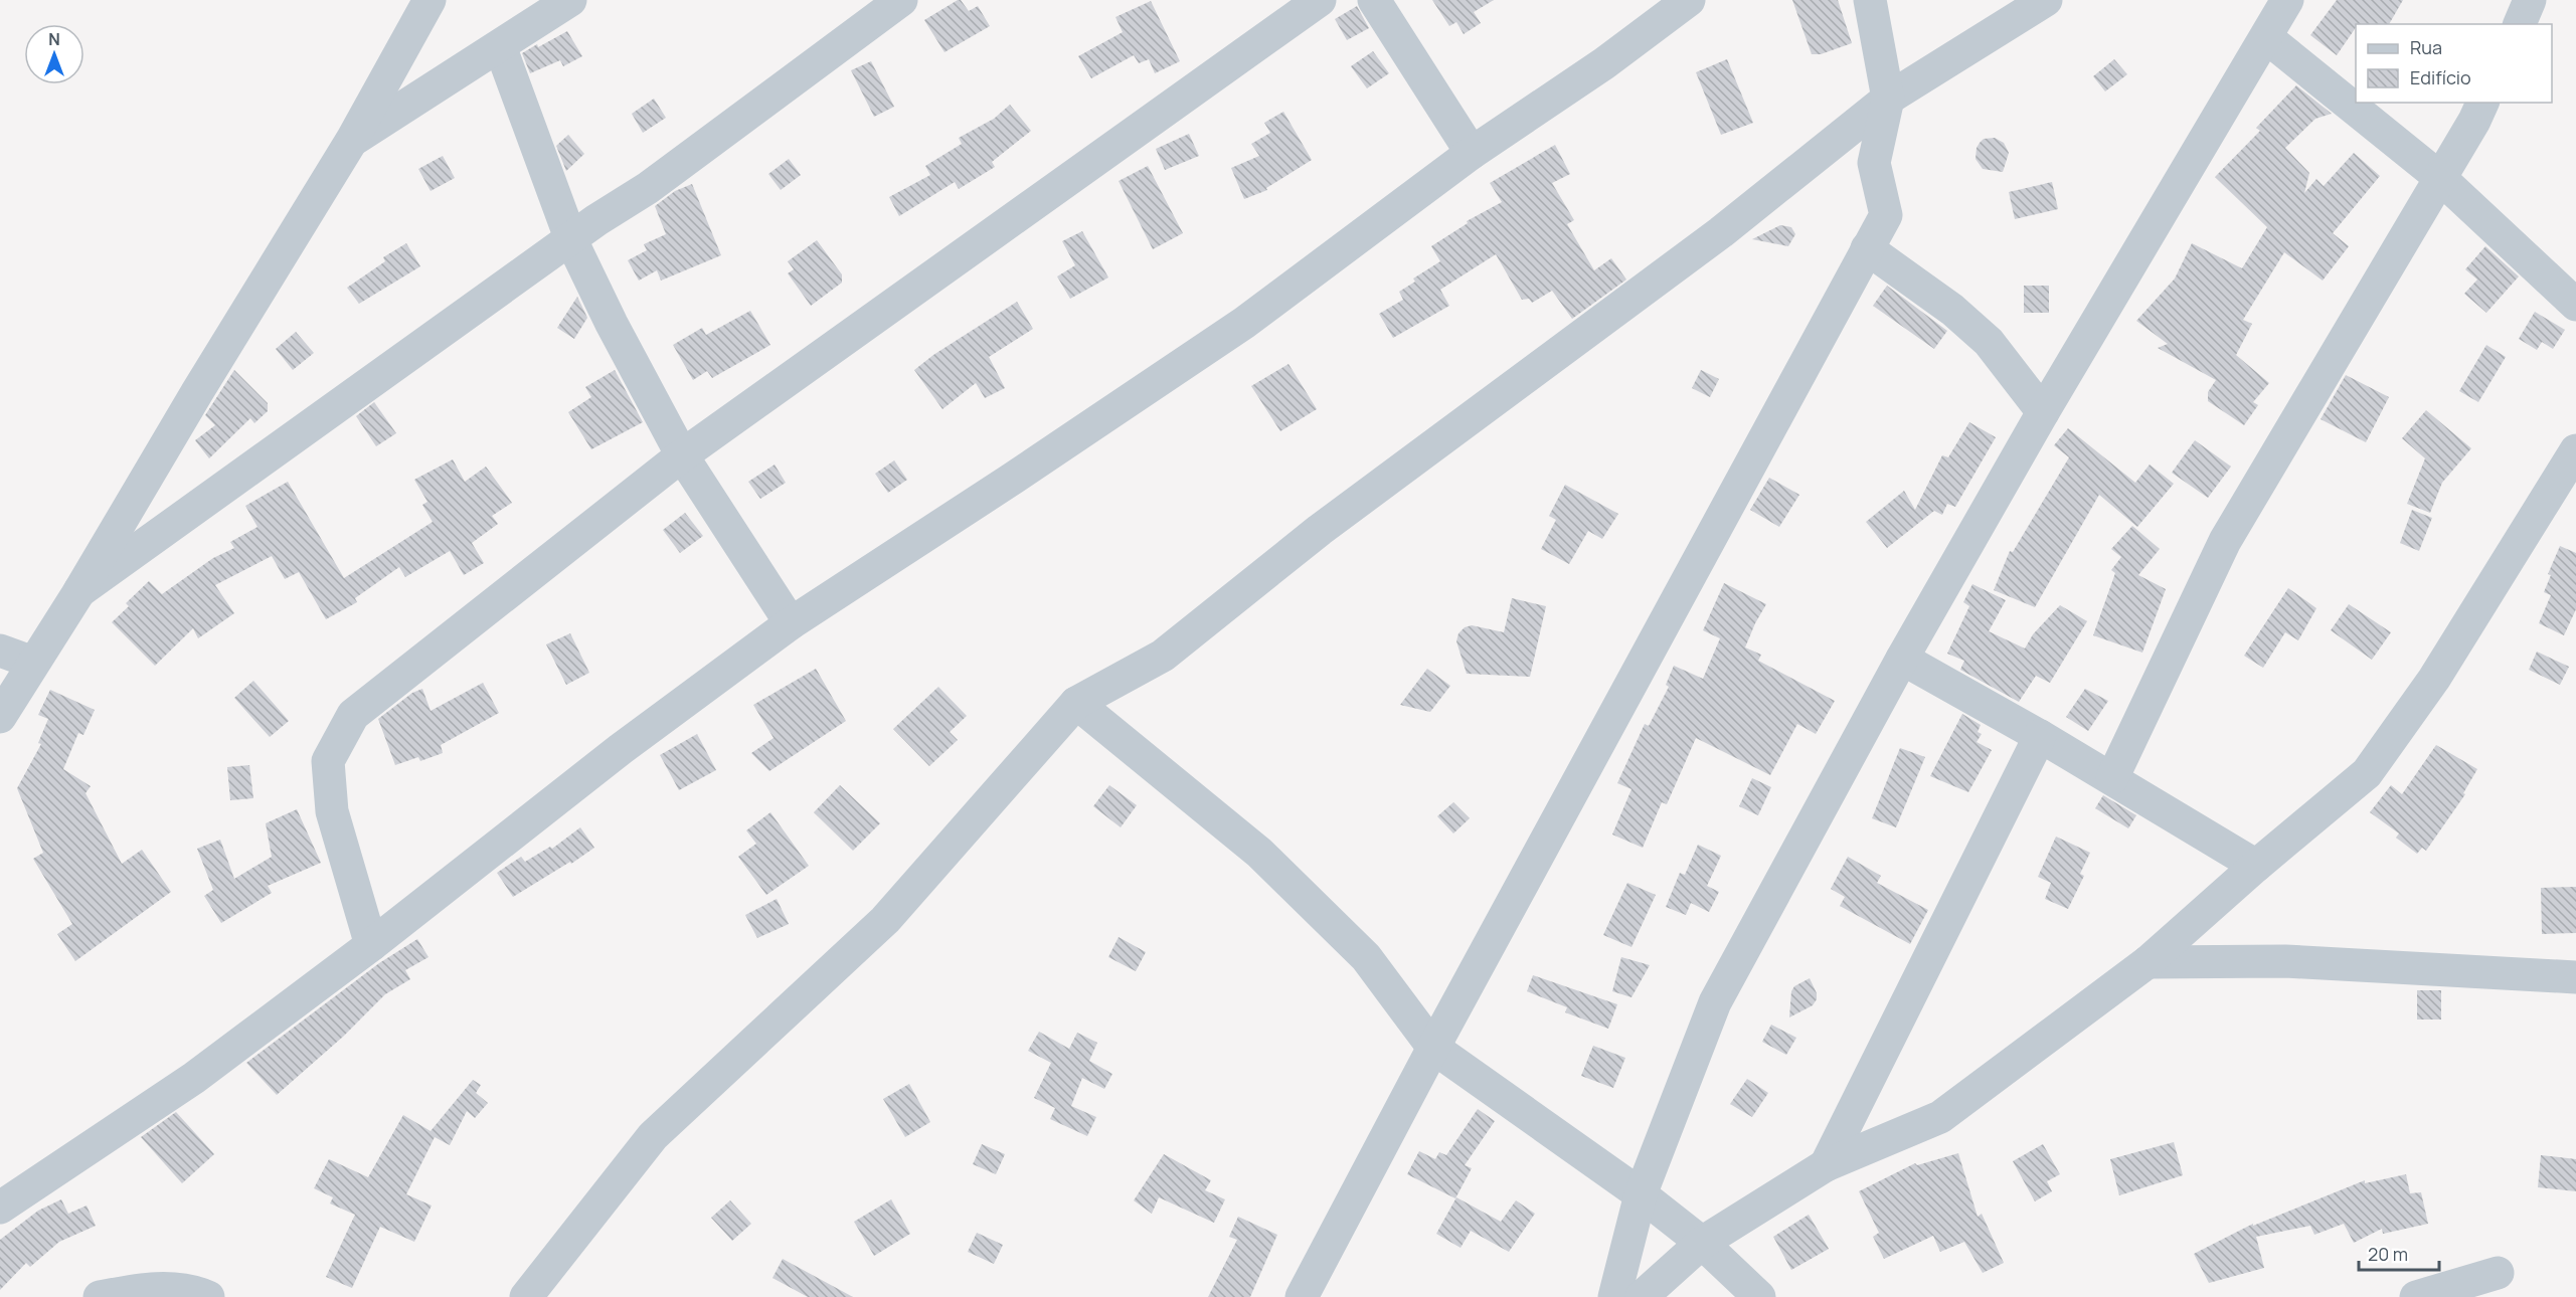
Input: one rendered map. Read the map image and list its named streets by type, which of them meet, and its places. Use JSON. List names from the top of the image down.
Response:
{
  "legend": ["Rua", "Edifício"],
  "scale_bar": "20 m",
  "north": "top"
}
